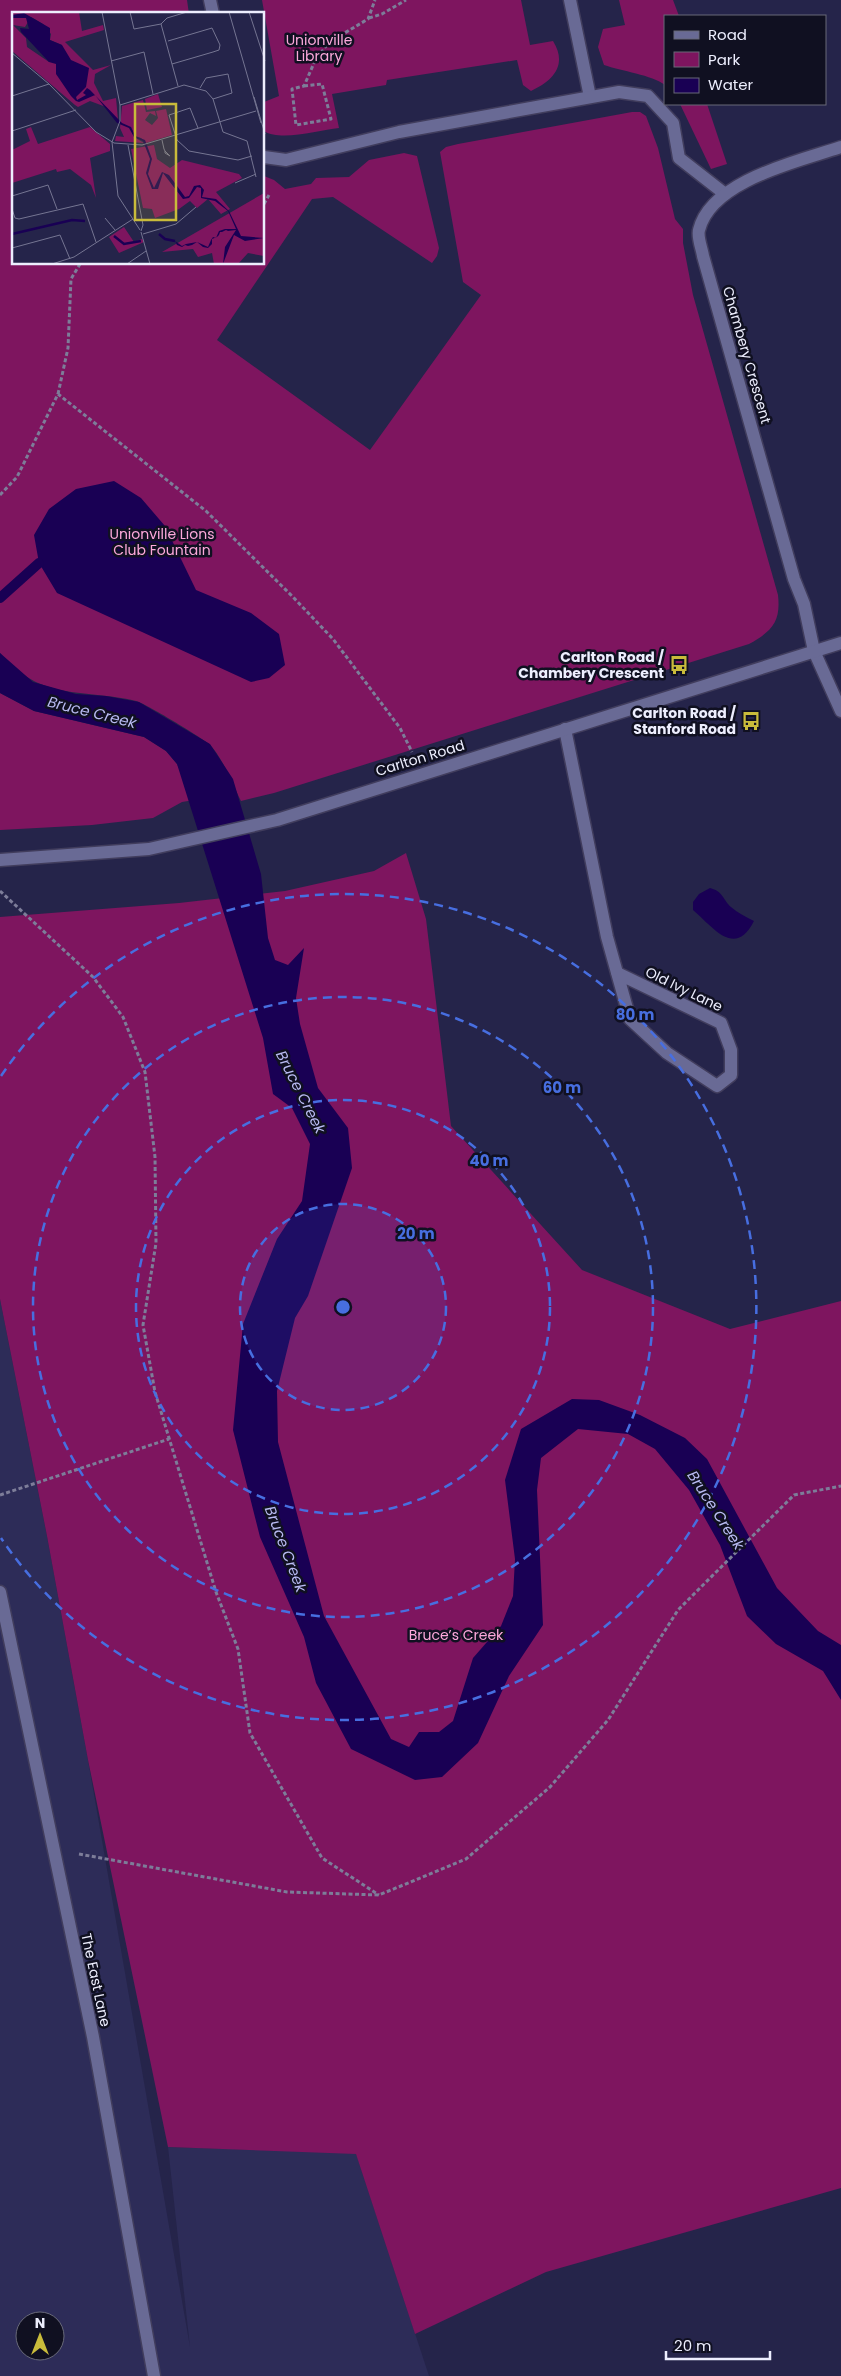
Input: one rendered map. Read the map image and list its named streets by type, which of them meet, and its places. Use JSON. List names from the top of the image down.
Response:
{
  "streets": {
    "street": [
      "Chambery Crescent",
      "Carlton Road",
      "Old Ivy Lane",
      "The East Lane"
    ]
  },
  "crossings": [
    ["Chambery Crescent", "Carlton Road"],
    ["Carlton Road", "Old Ivy Lane"]
  ],
  "water": ["Bruce Creek"],
  "parks": ["Unionville Library", "Unionville Lions Club Fountain", "Bruce’s Creek"],
  "places": {
    "bus stop": ["Carlton Road / Chambery Crescent", "Carlton Road / Stanford Road"]
  },
  "legend": ["Road", "Park", "Water"],
  "scale_bar": "20 m",
  "north": "top",
  "rings": [
    "80 m",
    "60 m",
    "40 m",
    "20 m"
  ]
}
